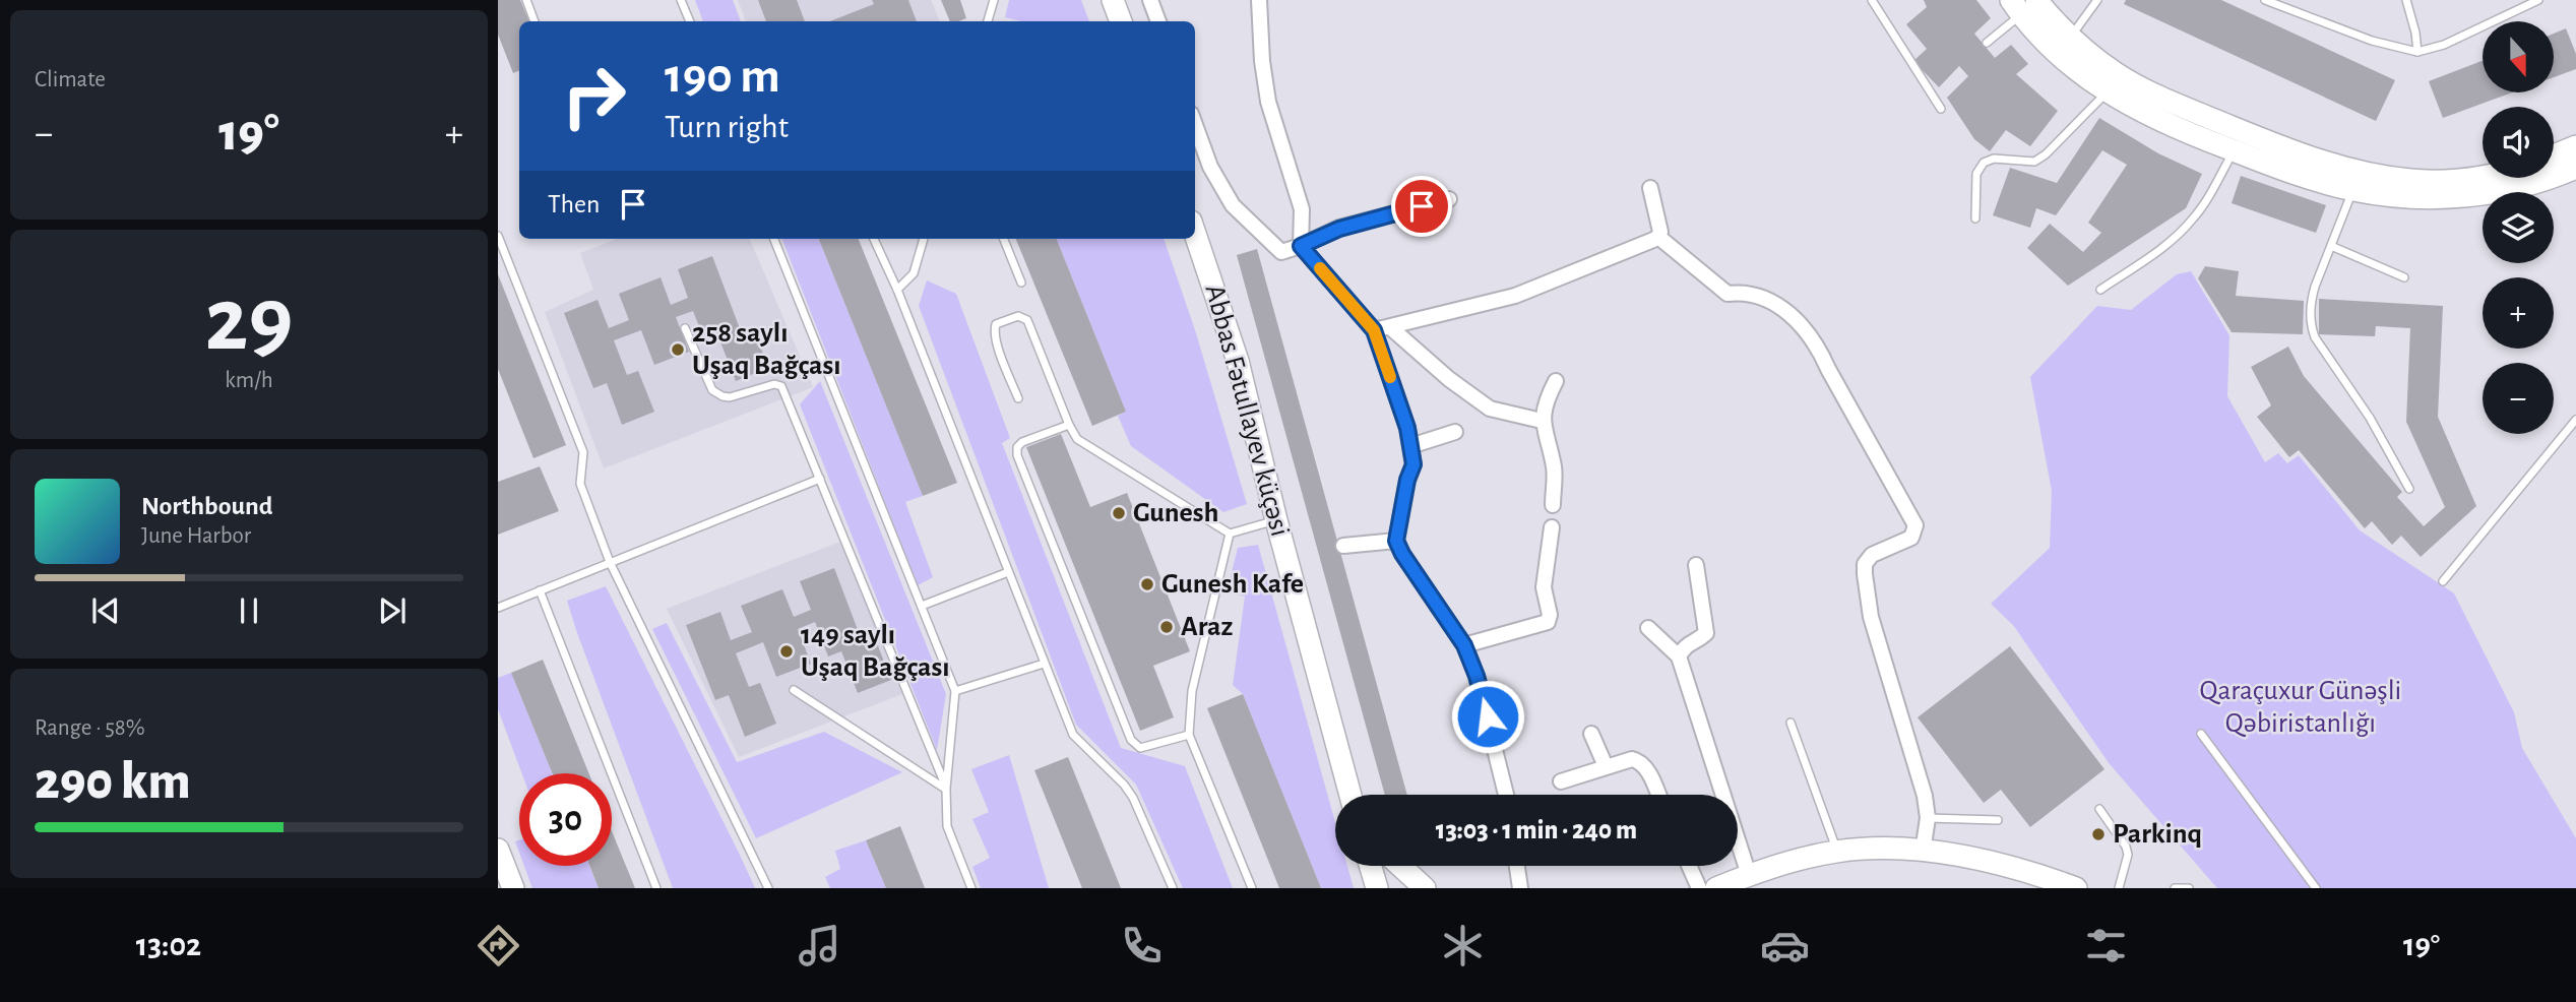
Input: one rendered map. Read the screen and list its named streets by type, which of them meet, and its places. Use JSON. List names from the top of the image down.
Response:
{
  "streets": {
    "main road": ["Abbas Fətullayev küçəsi"]
  },
  "parks": ["Qaraçuxur Günəşli Qəbiristanlığı"],
  "places": [
    "258 saylı Uşaq Bağçası",
    "Gunesh",
    "Gunesh Kafe",
    "Araz",
    "149 saylı Uşaq Bağçası",
    "Parkinq"
  ],
  "north": "bottom",
  "page": {
    "tile": [
      "Climate",
      ["29", "km/h"],
      ["Range · 58%", "290 km"]
    ],
    "map_buttons": ["+", "−"],
    "turn": ["190 m", "Turn right"],
    "heat": ["−", "19°", "+"],
    "then": "Then",
    "song": ["Northbound", "June Harbor"],
    "limit": "30",
    "trip": "13:03 · 1 min · 240 m",
    "tabs": ["13:02", "19°"]
  }
}
